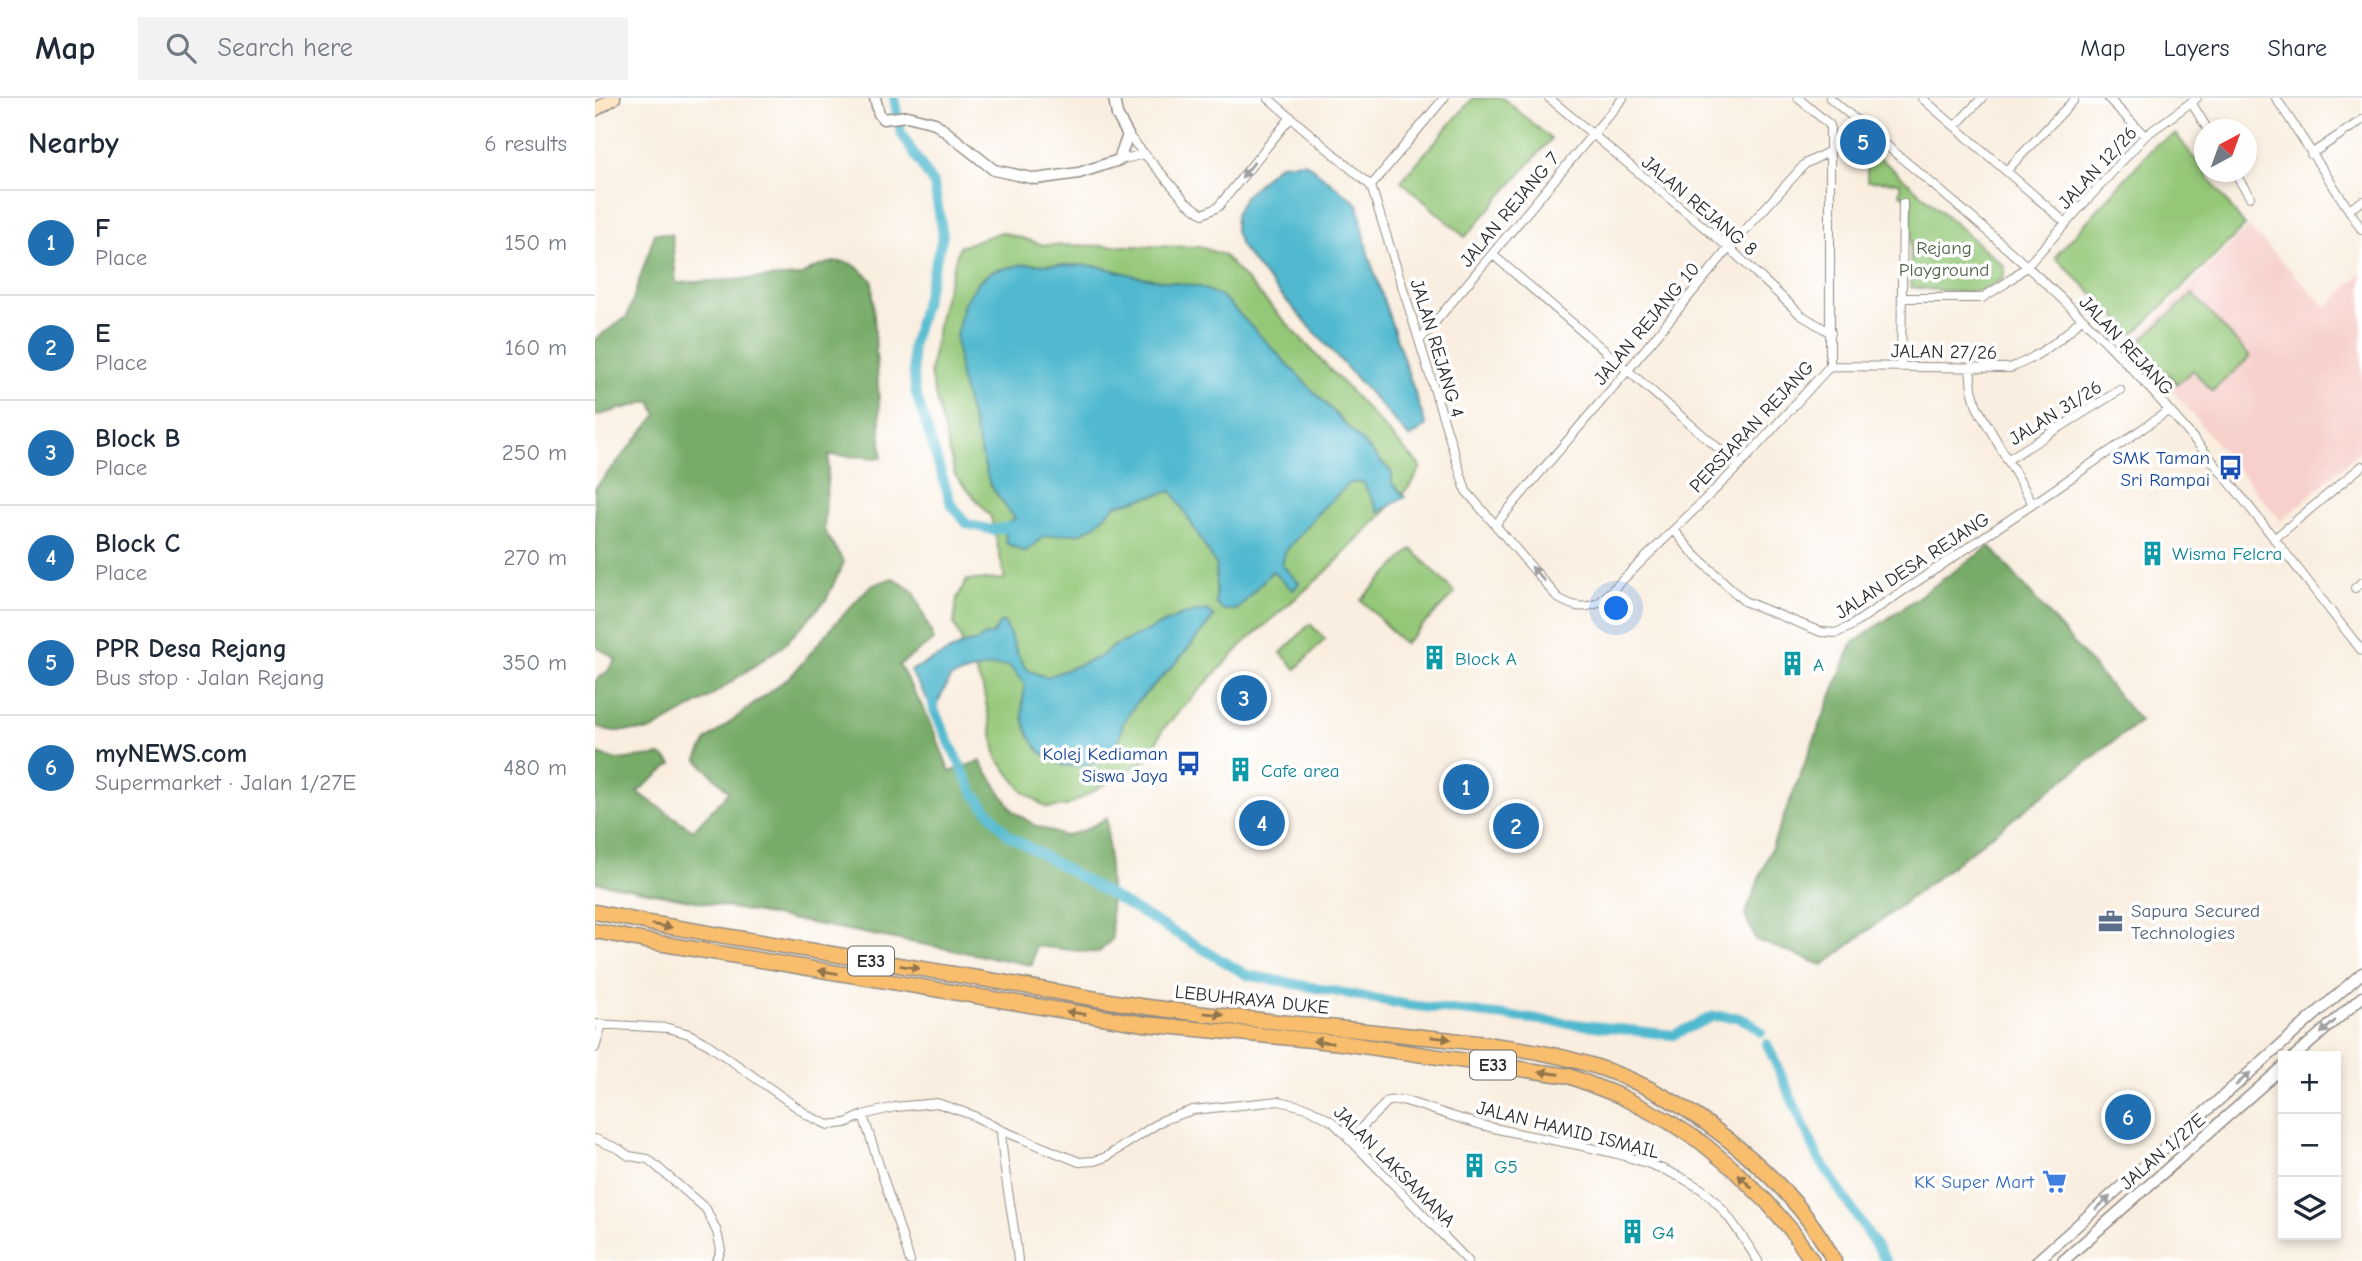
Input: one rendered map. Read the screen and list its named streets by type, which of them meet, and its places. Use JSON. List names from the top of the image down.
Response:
{
  "streets": {
    "highway": ["E33", "LEBUHRAYA DUKE"],
    "street": [
      "JALAN 12/26",
      "JALAN REJANG 8",
      "JALAN REJANG 7",
      "JALAN REJANG 10",
      "JALAN REJANG",
      "JALAN REJANG 4",
      "JALAN 27/26",
      "JALAN 31/26",
      "PERSIARAN REJANG",
      "JALAN DESA REJANG",
      "JALAN HAMID ISMAIL",
      "JALAN 1/27E",
      "JALAN LAKSAMANA"
    ]
  },
  "crossings": [
    ["JALAN 12/26", "JALAN REJANG"],
    ["JALAN REJANG 8", "JALAN REJANG 7"],
    ["JALAN REJANG 8", "JALAN REJANG 10"],
    ["JALAN REJANG 8", "PERSIARAN REJANG"],
    ["JALAN REJANG 7", "JALAN REJANG 4"],
    ["JALAN REJANG 10", "PERSIARAN REJANG"],
    ["JALAN REJANG", "JALAN 27/26"],
    ["JALAN REJANG", "JALAN DESA REJANG"],
    ["JALAN REJANG 4", "PERSIARAN REJANG"],
    ["JALAN 27/26", "PERSIARAN REJANG"],
    ["PERSIARAN REJANG", "JALAN DESA REJANG"],
    ["JALAN HAMID ISMAIL", "JALAN LAKSAMANA"]
  ],
  "parks": ["Rejang Playground"],
  "places": {
    "bus stop": ["SMK Taman Sri Rampai", "Kolej Kediaman Siswa Jaya"],
    "building": [
      "Wisma Felcra",
      "Block A",
      "A",
      "Cafe area",
      "G5",
      "G4"
    ],
    "office": ["Sapura Secured Technologies"],
    "supermarket": ["KK Super Mart"]
  },
  "north": "top right",
  "page": {
    "header": "Map",
    "search": "Search here",
    "nav": ["Map", "Layers", "Share"],
    "heading": ["Nearby", "6 results"],
    "pins": [
      "5",
      "3",
      "1",
      "4",
      "2",
      "6"
    ],
    "list": [
      {
        "mark": "1",
        "name": "F",
        "note": "Place",
        "value": "150 m"
      },
      {
        "mark": "2",
        "name": "E",
        "note": "Place",
        "value": "160 m"
      },
      {
        "mark": "3",
        "name": "Block B",
        "note": "Place",
        "value": "250 m"
      },
      {
        "mark": "4",
        "name": "Block C",
        "note": "Place",
        "value": "270 m"
      },
      {
        "mark": "5",
        "name": "PPR Desa Rejang",
        "note": "Bus stop · Jalan Rejang",
        "value": "350 m"
      },
      {
        "mark": "6",
        "name": "myNEWS.com",
        "note": "Supermarket · Jalan 1/27E",
        "value": "480 m"
      }
    ],
    "map_buttons": ["+", "−"]
  }
}
